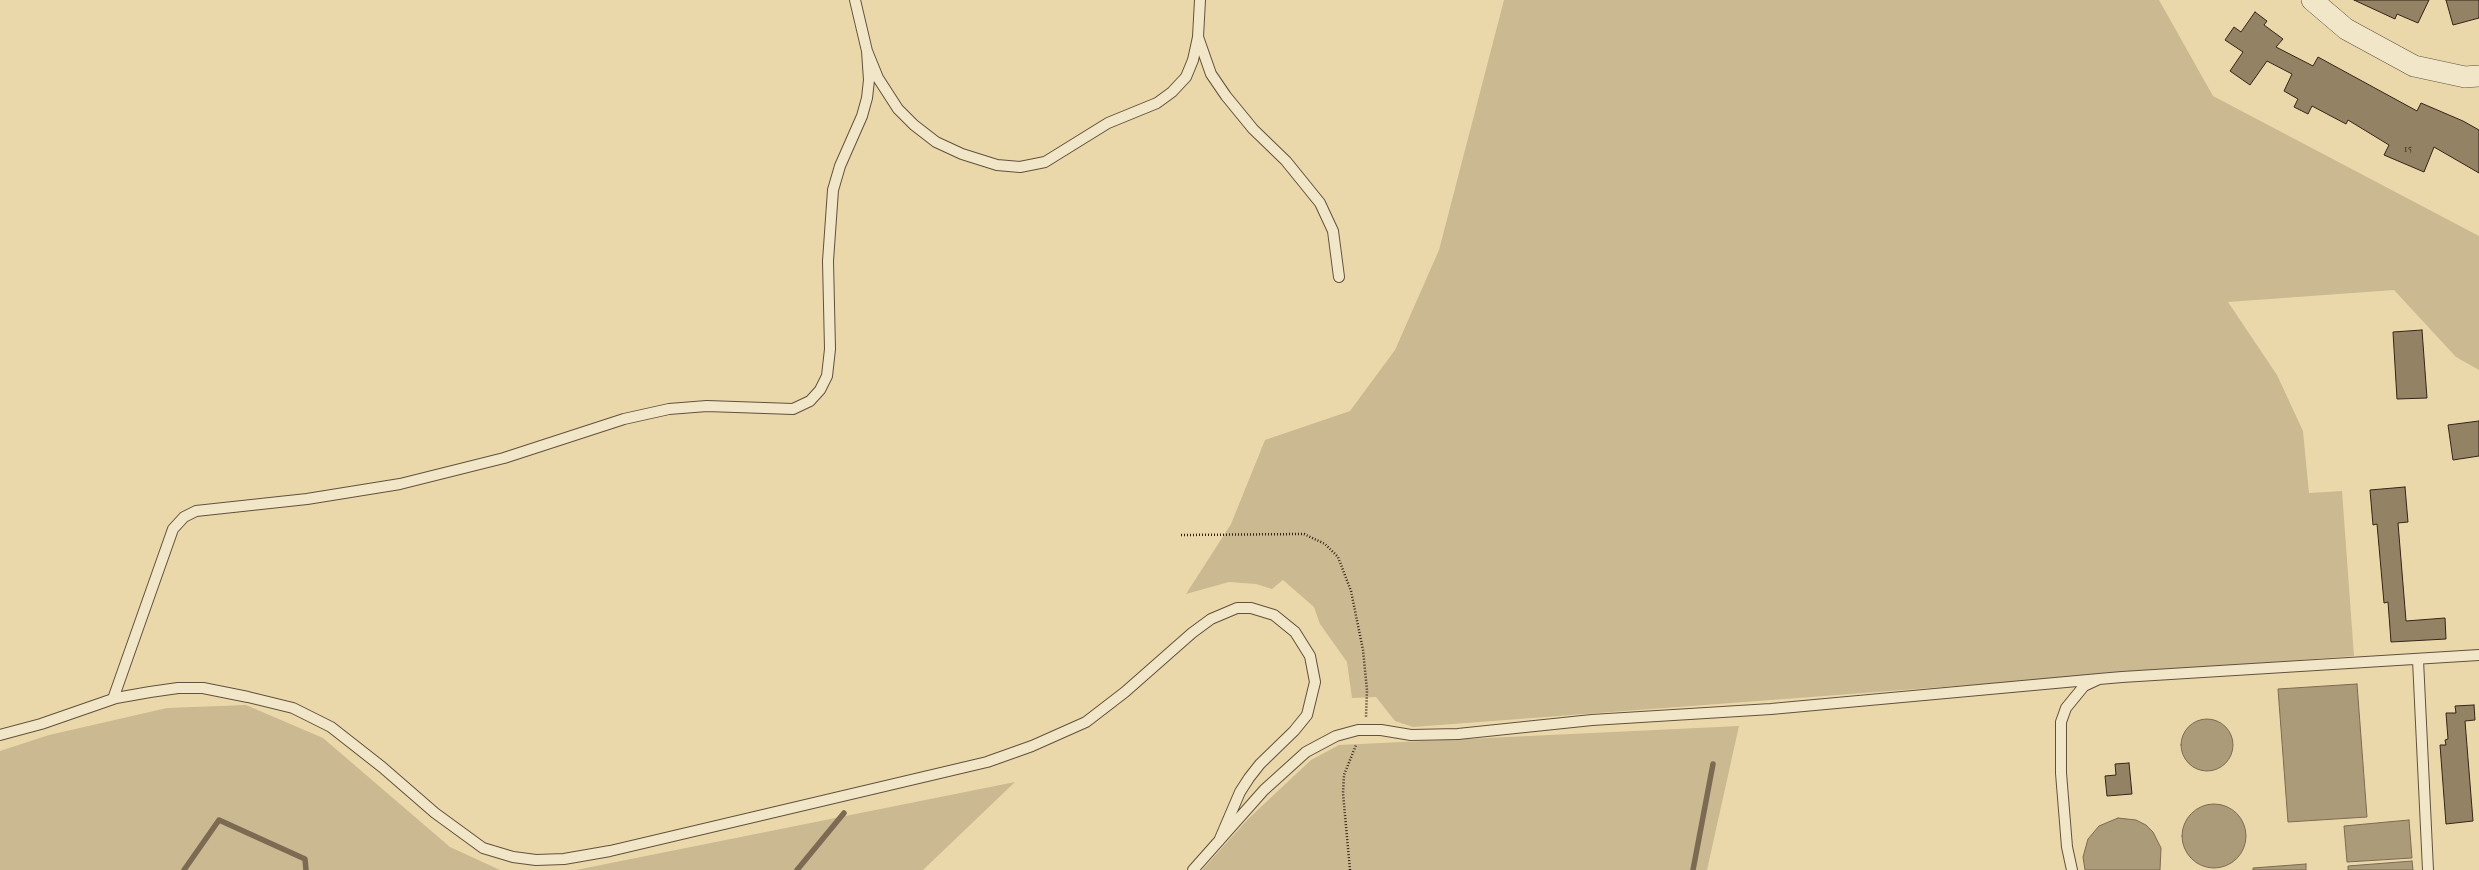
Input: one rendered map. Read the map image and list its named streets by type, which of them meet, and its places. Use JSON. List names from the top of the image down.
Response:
{
  "house_numbers": ["15"]
}
